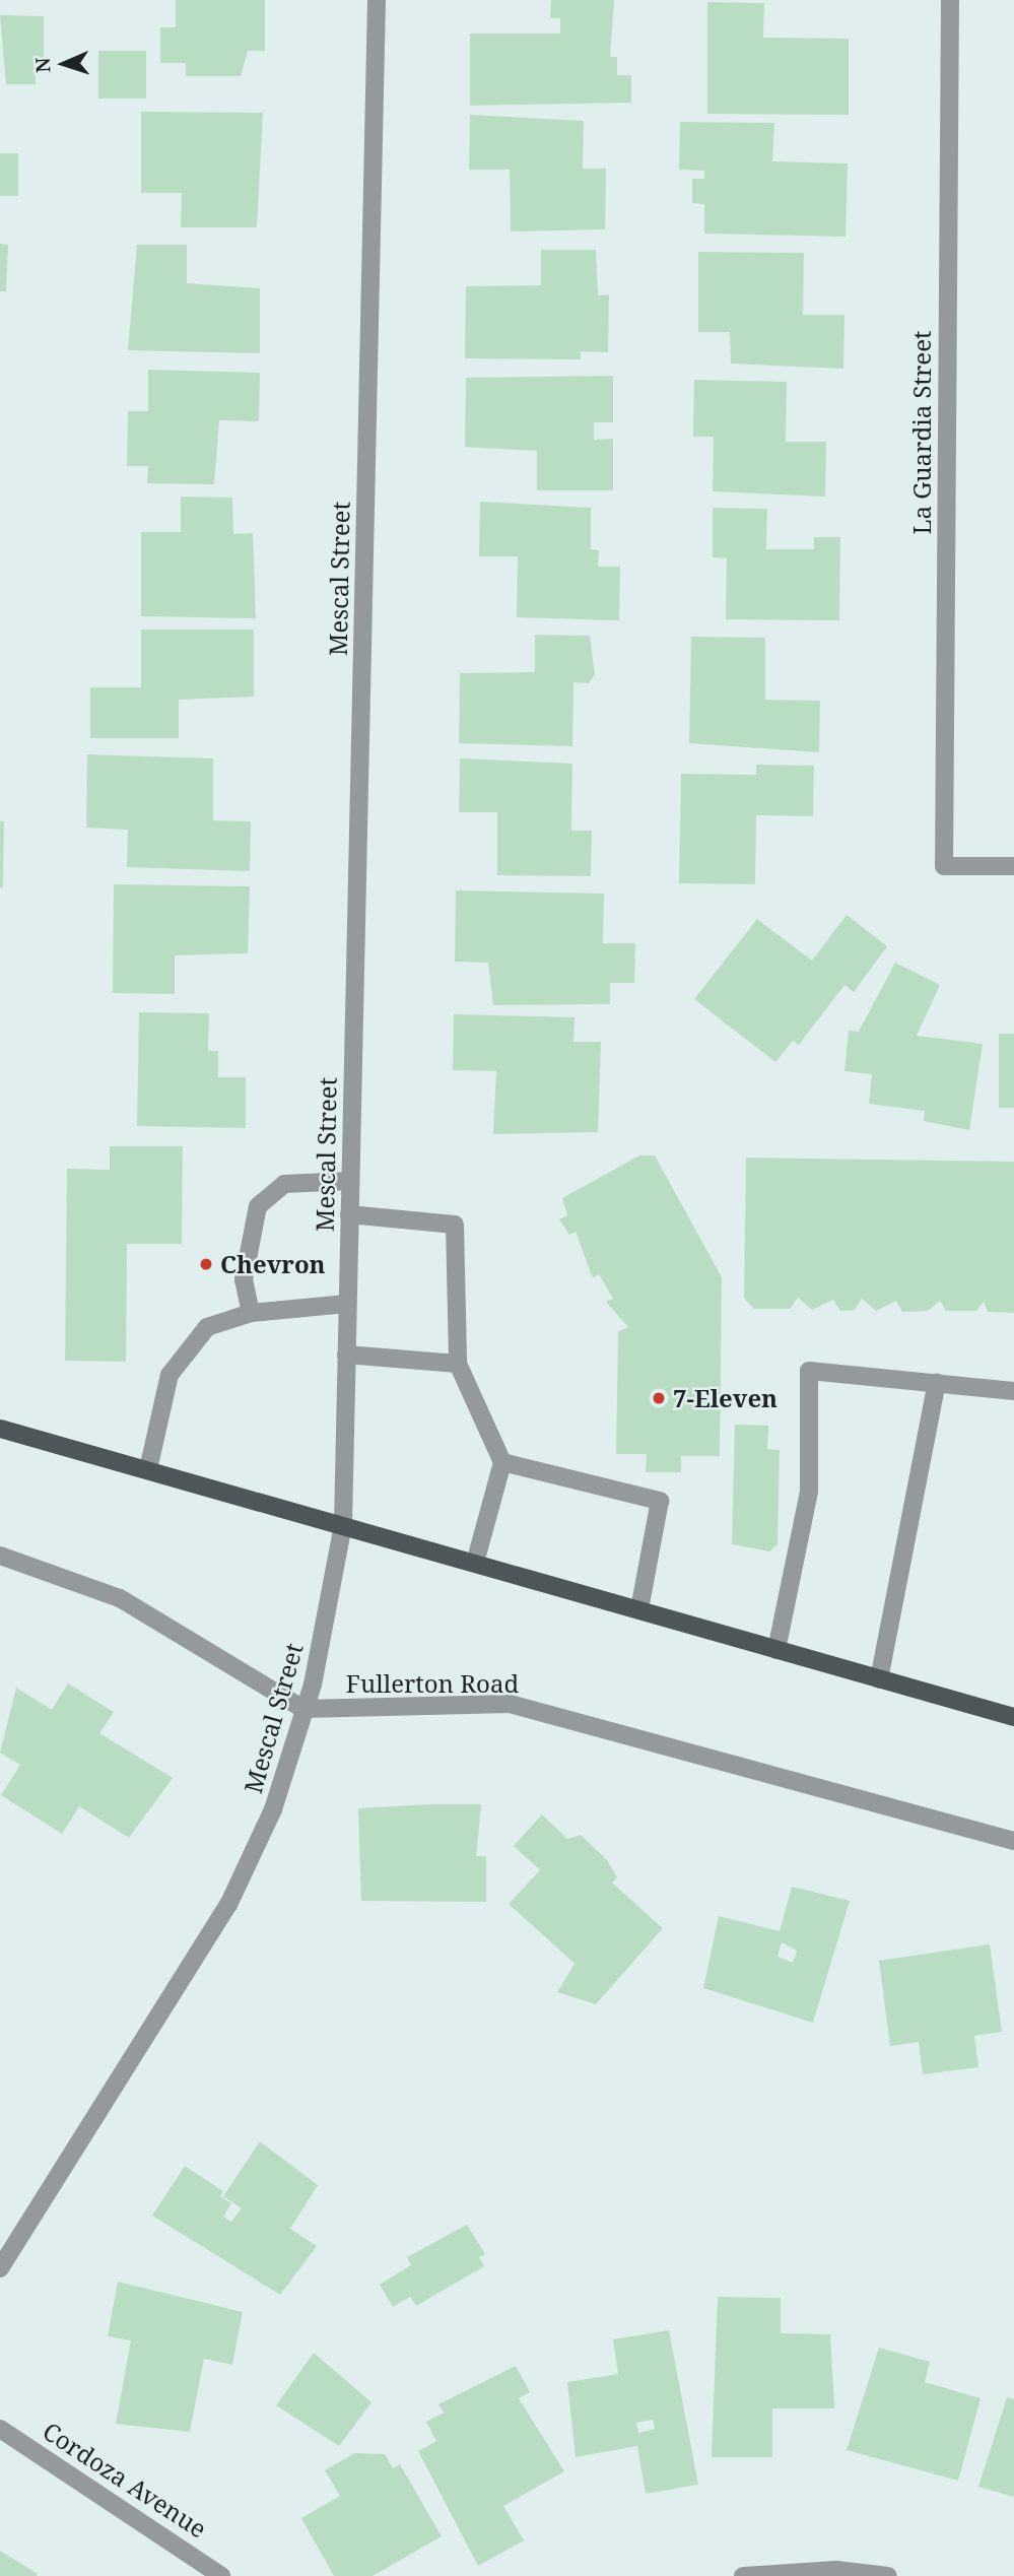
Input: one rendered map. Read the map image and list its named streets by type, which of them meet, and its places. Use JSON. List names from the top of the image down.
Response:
{
  "streets": {
    "street": [
      "La Guardia Street",
      "Mescal Street",
      "Fullerton Road",
      "Cordoza Avenue"
    ]
  },
  "crossings": [
    ["Mescal Street", "Fullerton Road"]
  ],
  "places": ["Chevron", "7-Eleven"],
  "north": "left"
}
